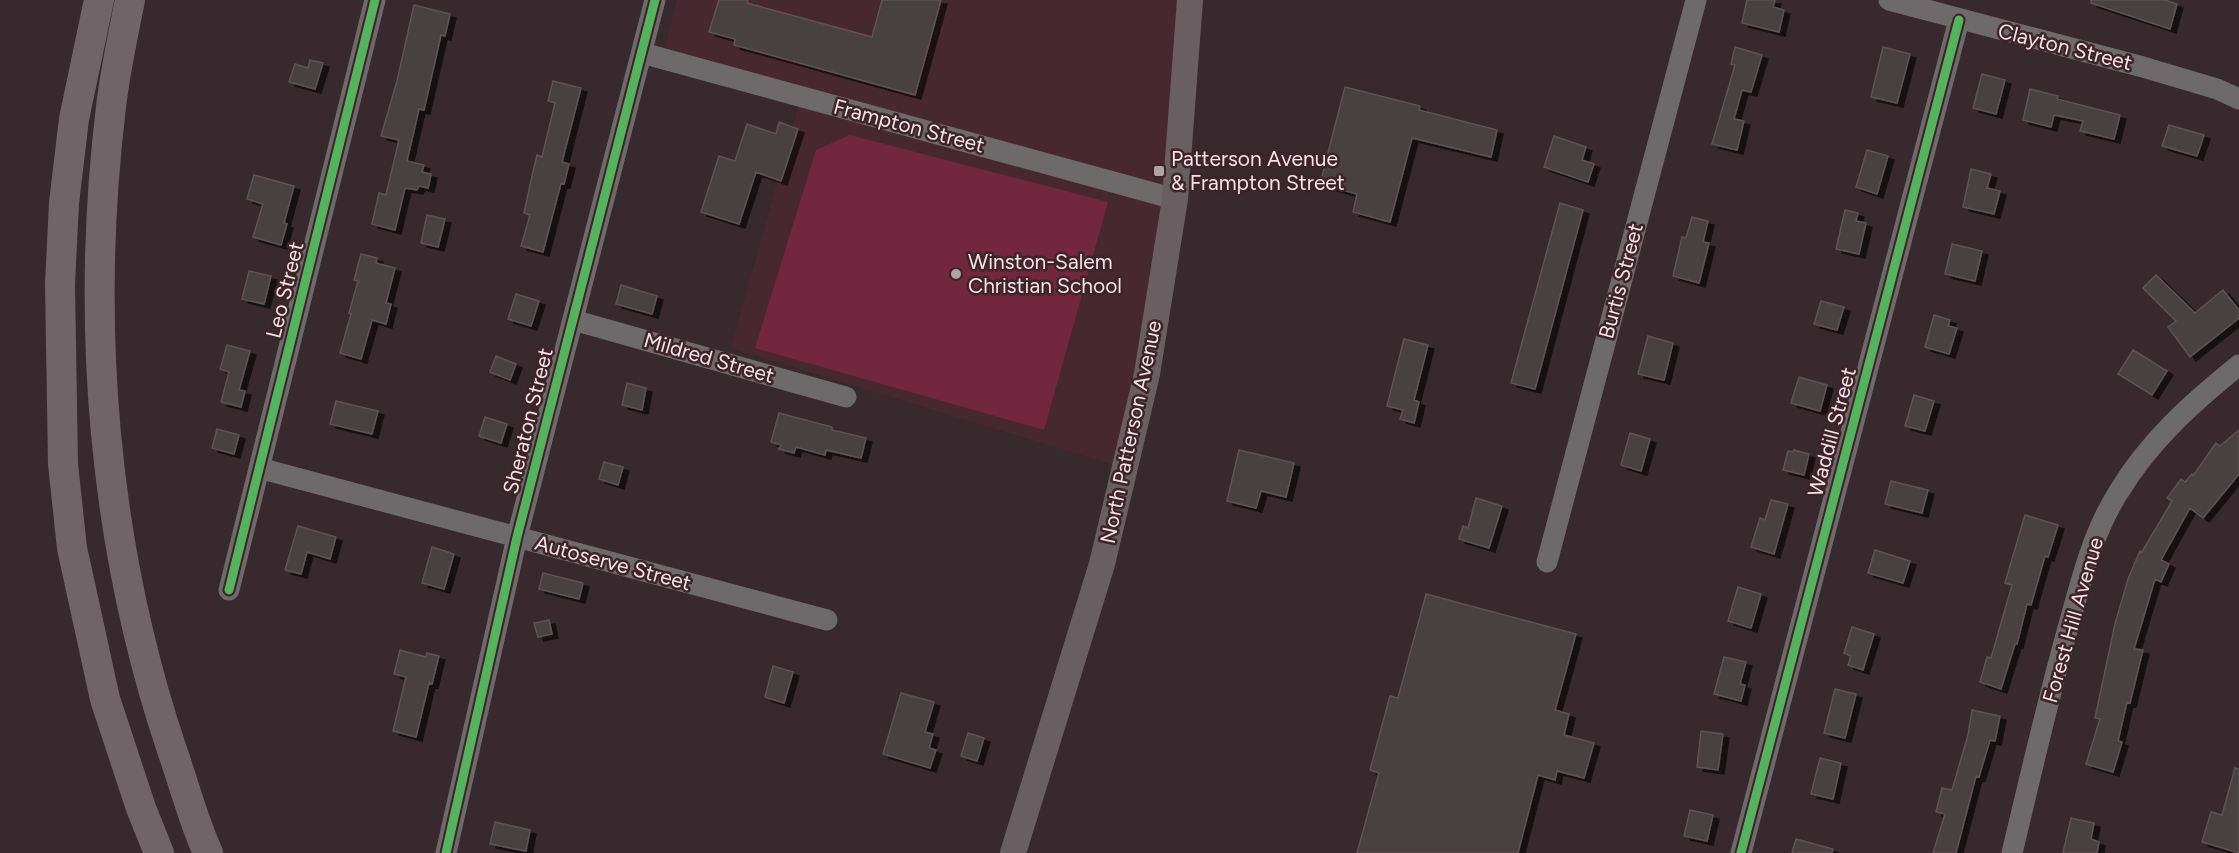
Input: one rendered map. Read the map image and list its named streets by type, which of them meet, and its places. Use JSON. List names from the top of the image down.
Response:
{
  "streets": {
    "main road": ["North Patterson Avenue"],
    "street": [
      "Clayton Street",
      "Frampton Street",
      "Burtis Street",
      "Leo Street",
      "Mildred Street",
      "Sheraton Street",
      "Waddill Street",
      "Autoserve Street",
      "Forest Hill Avenue"
    ]
  },
  "crossings": [
    ["Clayton Street", "Waddill Street"],
    ["Frampton Street", "Sheraton Street"],
    ["Frampton Street", "North Patterson Avenue"],
    ["Leo Street", "Autoserve Street"],
    ["Mildred Street", "Sheraton Street"],
    ["Sheraton Street", "Autoserve Street"]
  ],
  "places": {
    "transit": ["Patterson Avenue & Frampton Street"],
    "other": ["Winston-Salem Christian School"]
  }
}
